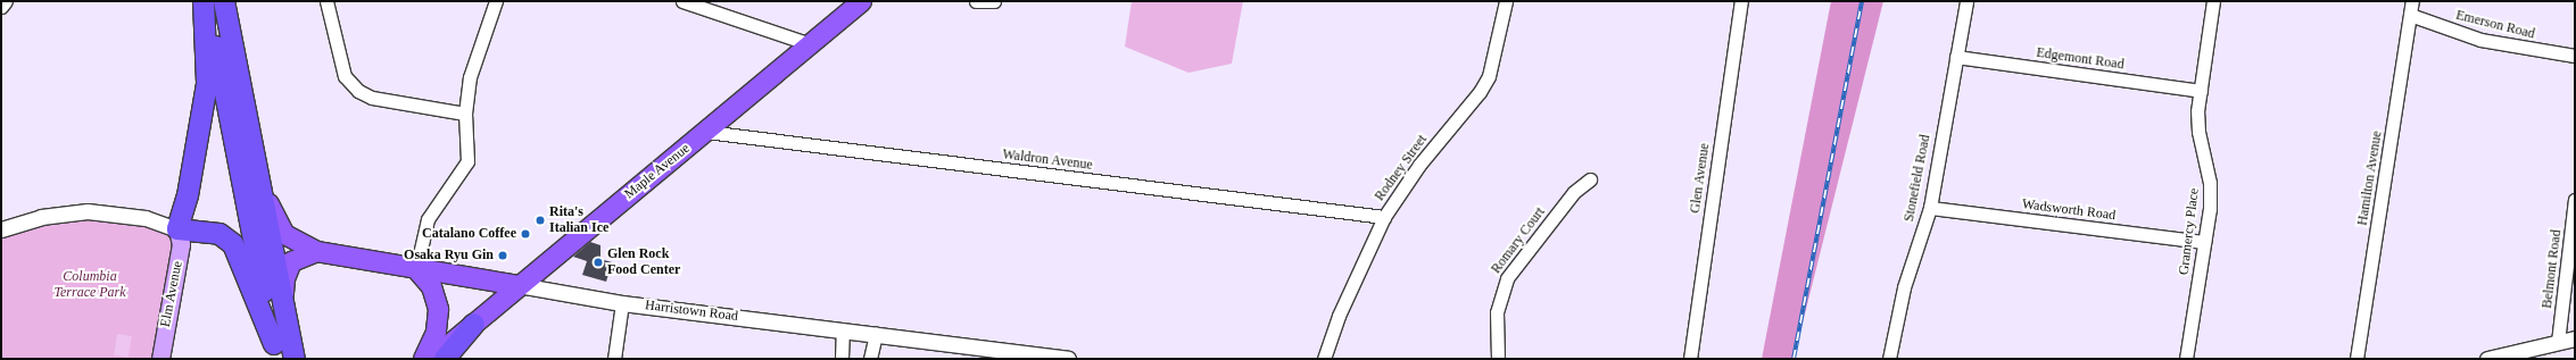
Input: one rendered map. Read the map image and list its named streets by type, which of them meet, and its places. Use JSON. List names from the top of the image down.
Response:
{
  "streets": {
    "main road": ["Maple Avenue", "Elm Avenue", "Harristown Road"],
    "street": [
      "Emerson Road",
      "Edgemont Road",
      "Waldron Avenue",
      "Rodney Street",
      "Glen Avenue",
      "Stonefield Road",
      "Hamilton Avenue",
      "Wadsworth Road",
      "Gramercy Place",
      "Romary Court",
      "Belmont Road"
    ]
  },
  "crossings": [
    ["Emerson Road", "Hamilton Avenue"],
    ["Edgemont Road", "Stonefield Road"],
    ["Edgemont Road", "Gramercy Place"],
    ["Waldron Avenue", "Rodney Street"],
    ["Waldron Avenue", "Maple Avenue"],
    ["Maple Avenue", "Harristown Road"],
    ["Stonefield Road", "Wadsworth Road"],
    ["Wadsworth Road", "Gramercy Place"]
  ],
  "parks": ["Columbia Terrace Park"],
  "places": [
    "Rita's Italian Ice",
    "Catalano Coffee",
    "Osaka Ryu Gin",
    "Glen Rock Food Center"
  ]
}
